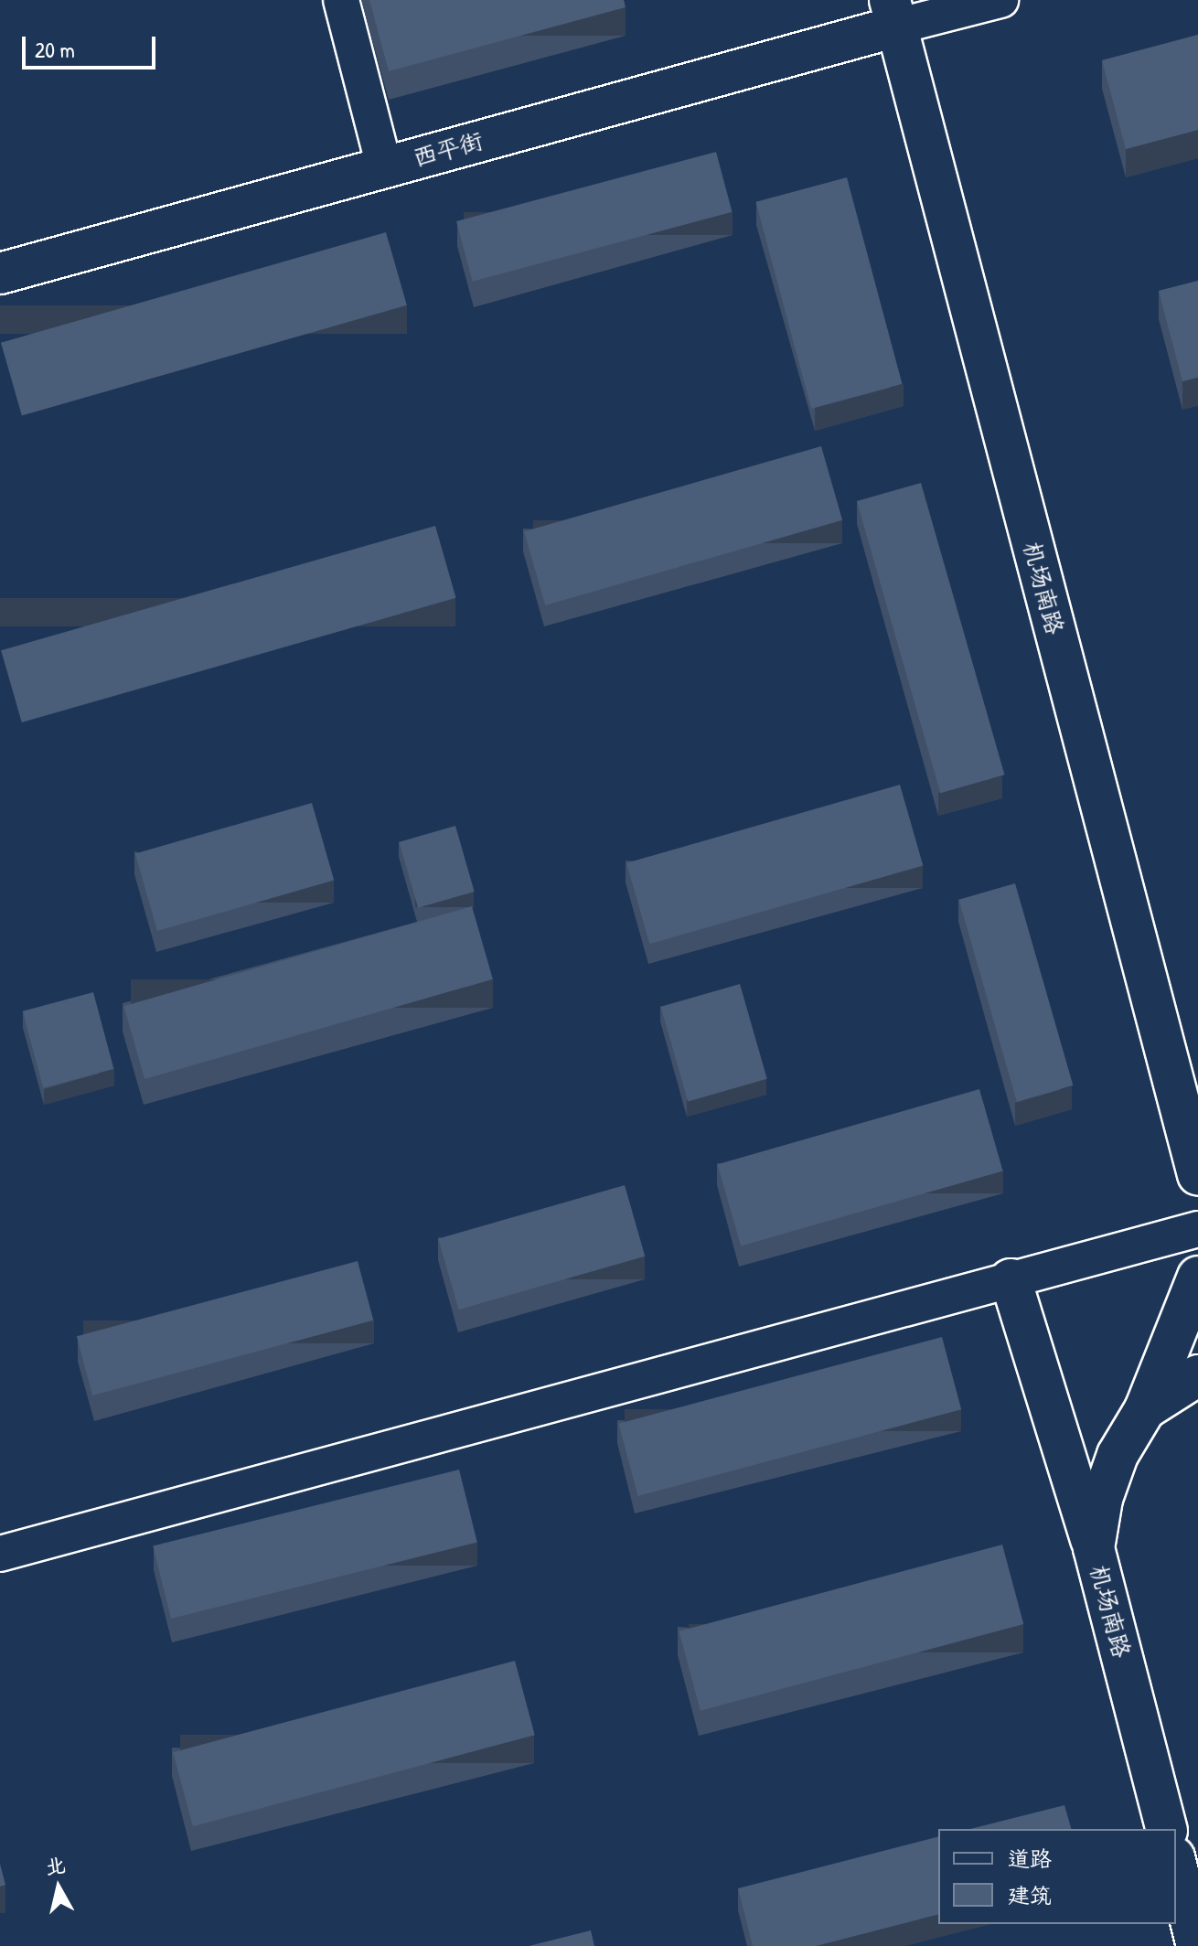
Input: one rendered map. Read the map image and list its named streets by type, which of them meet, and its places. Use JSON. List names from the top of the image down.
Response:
{
  "streets": {
    "street": ["西平街", "机场南路"]
  },
  "crossings": [
    ["西平街", "机场南路"]
  ],
  "legend": ["道路", "建筑"],
  "scale_bar": "20 m",
  "north": "top"
}
